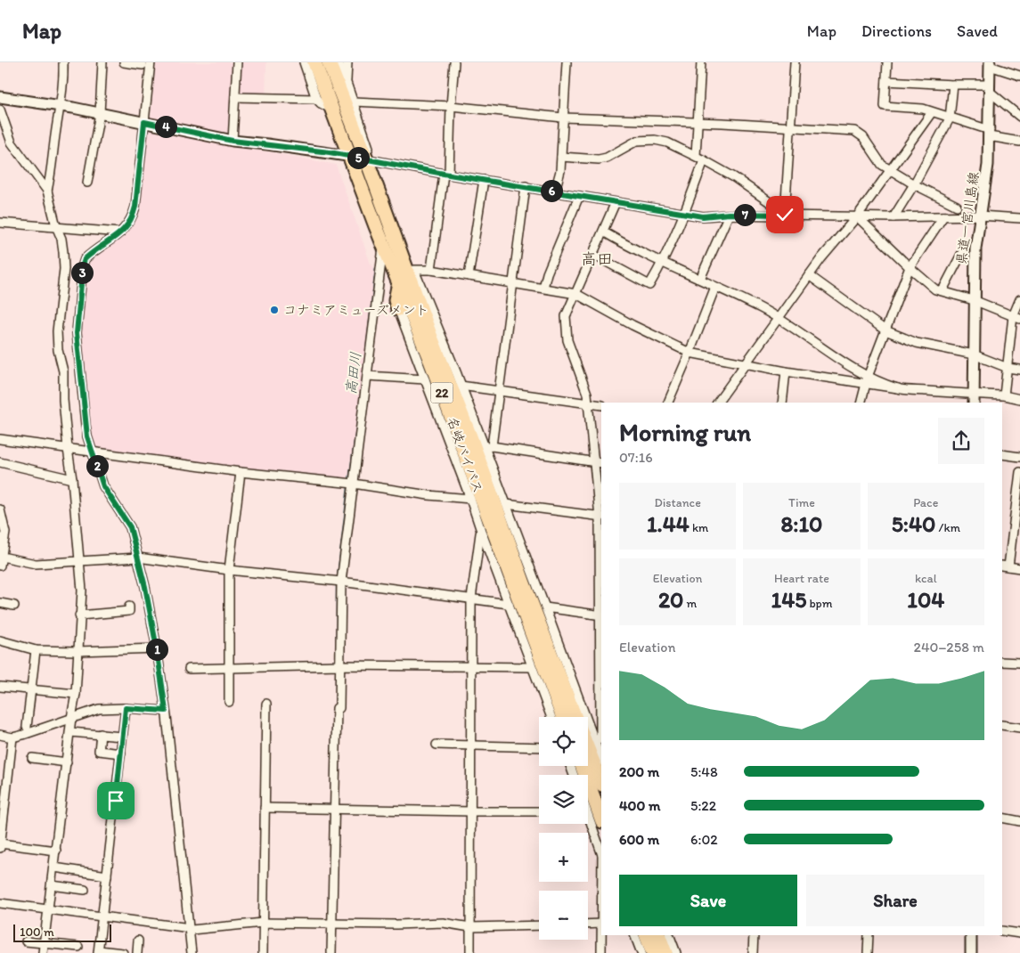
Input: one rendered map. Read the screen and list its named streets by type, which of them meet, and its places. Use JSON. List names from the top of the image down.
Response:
{
  "streets": {
    "highway": ["22", "名岐バイパス"],
    "street": ["県道一宮川島線"]
  },
  "crossings": [
    ["22", "名岐バイパス"]
  ],
  "districts": ["高田"],
  "water": ["高田川"],
  "places": ["コナミアミューズメント"],
  "scale_bar": "100 m",
  "page": {
    "header": "Map",
    "nav": ["Map", "Directions", "Saved"],
    "pins": [
      "4",
      "5",
      "6",
      "7",
      "3",
      "2",
      "1"
    ],
    "heading": ["Morning run", "07:16"],
    "stats": [
      ["Distance", "1.44 km"],
      ["Time", "8:10"],
      ["Pace", "5:40 /km"],
      ["Elevation", "20 m"],
      ["Heart rate", "145 bpm"],
      ["kcal", "104"]
    ],
    "chart": ["Elevation", "240–258 m"],
    "map_buttons": ["+", "−"],
    "list": [
      {
        "name": "200 m",
        "note": "5:48"
      },
      {
        "name": "400 m",
        "note": "5:22"
      },
      {
        "name": "600 m",
        "note": "6:02"
      }
    ],
    "buttons": ["Save", "Share"],
    "scale": "100 m"
  }
}
